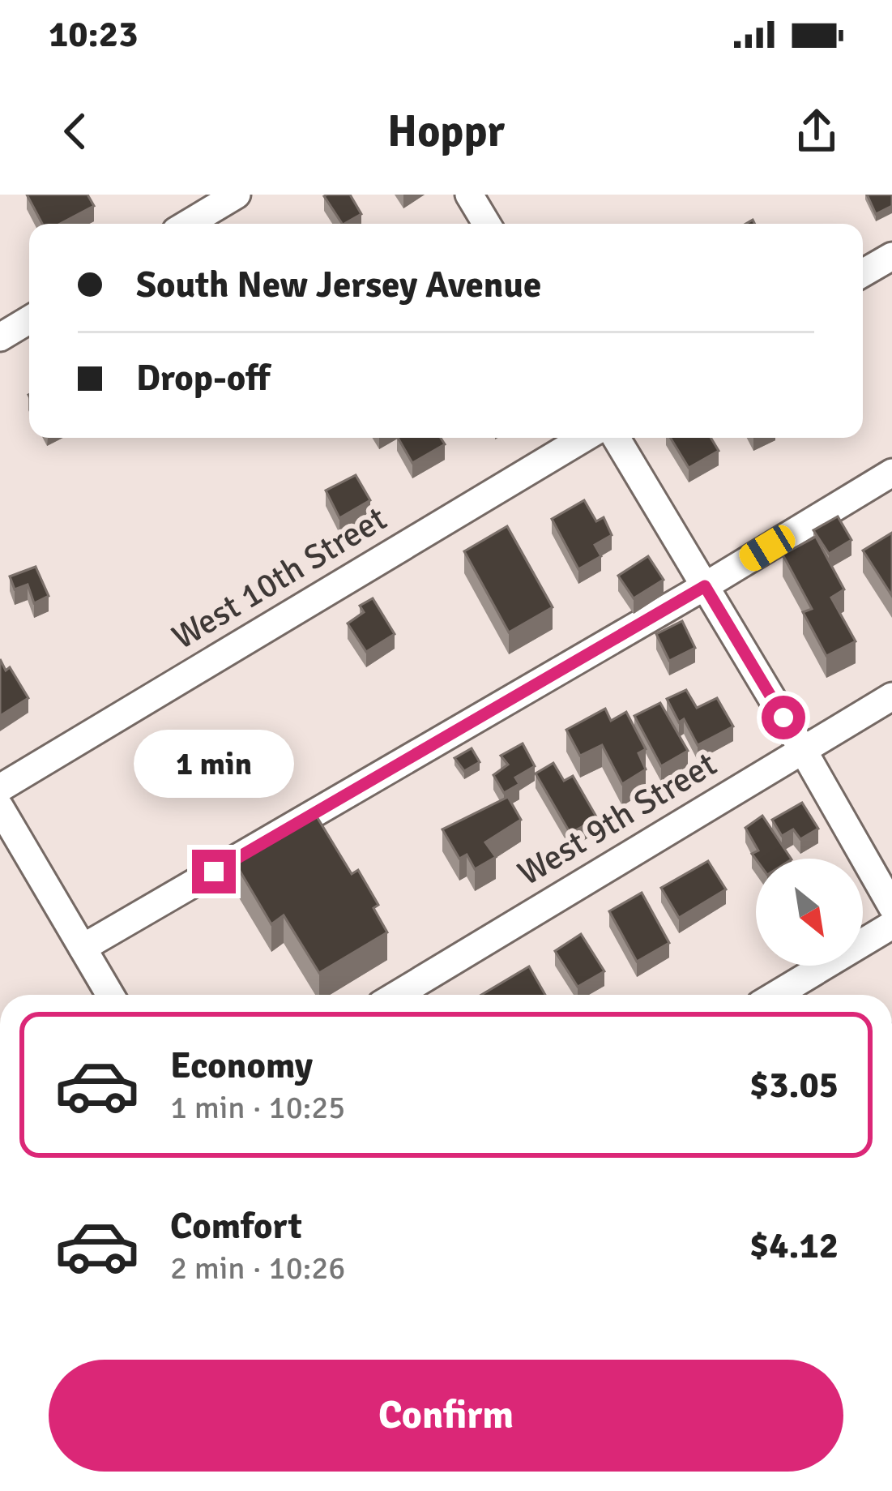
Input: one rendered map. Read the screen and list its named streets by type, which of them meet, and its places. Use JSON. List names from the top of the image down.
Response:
{
  "streets": {
    "street": ["West 10th Street", "West 9th Street"]
  },
  "north": "bottom right",
  "page": {
    "status": "10:23",
    "header": "Hoppr",
    "banner": ["South New Jersey Avenue", "Drop-off"],
    "bubble": "1 min",
    "list": [
      {
        "name": "Economy",
        "note": "1 min · 10:25",
        "value": "$3.05"
      },
      {
        "name": "Comfort",
        "note": "2 min · 10:26",
        "value": "$4.12"
      }
    ],
    "buttons": "Confirm"
  }
}
